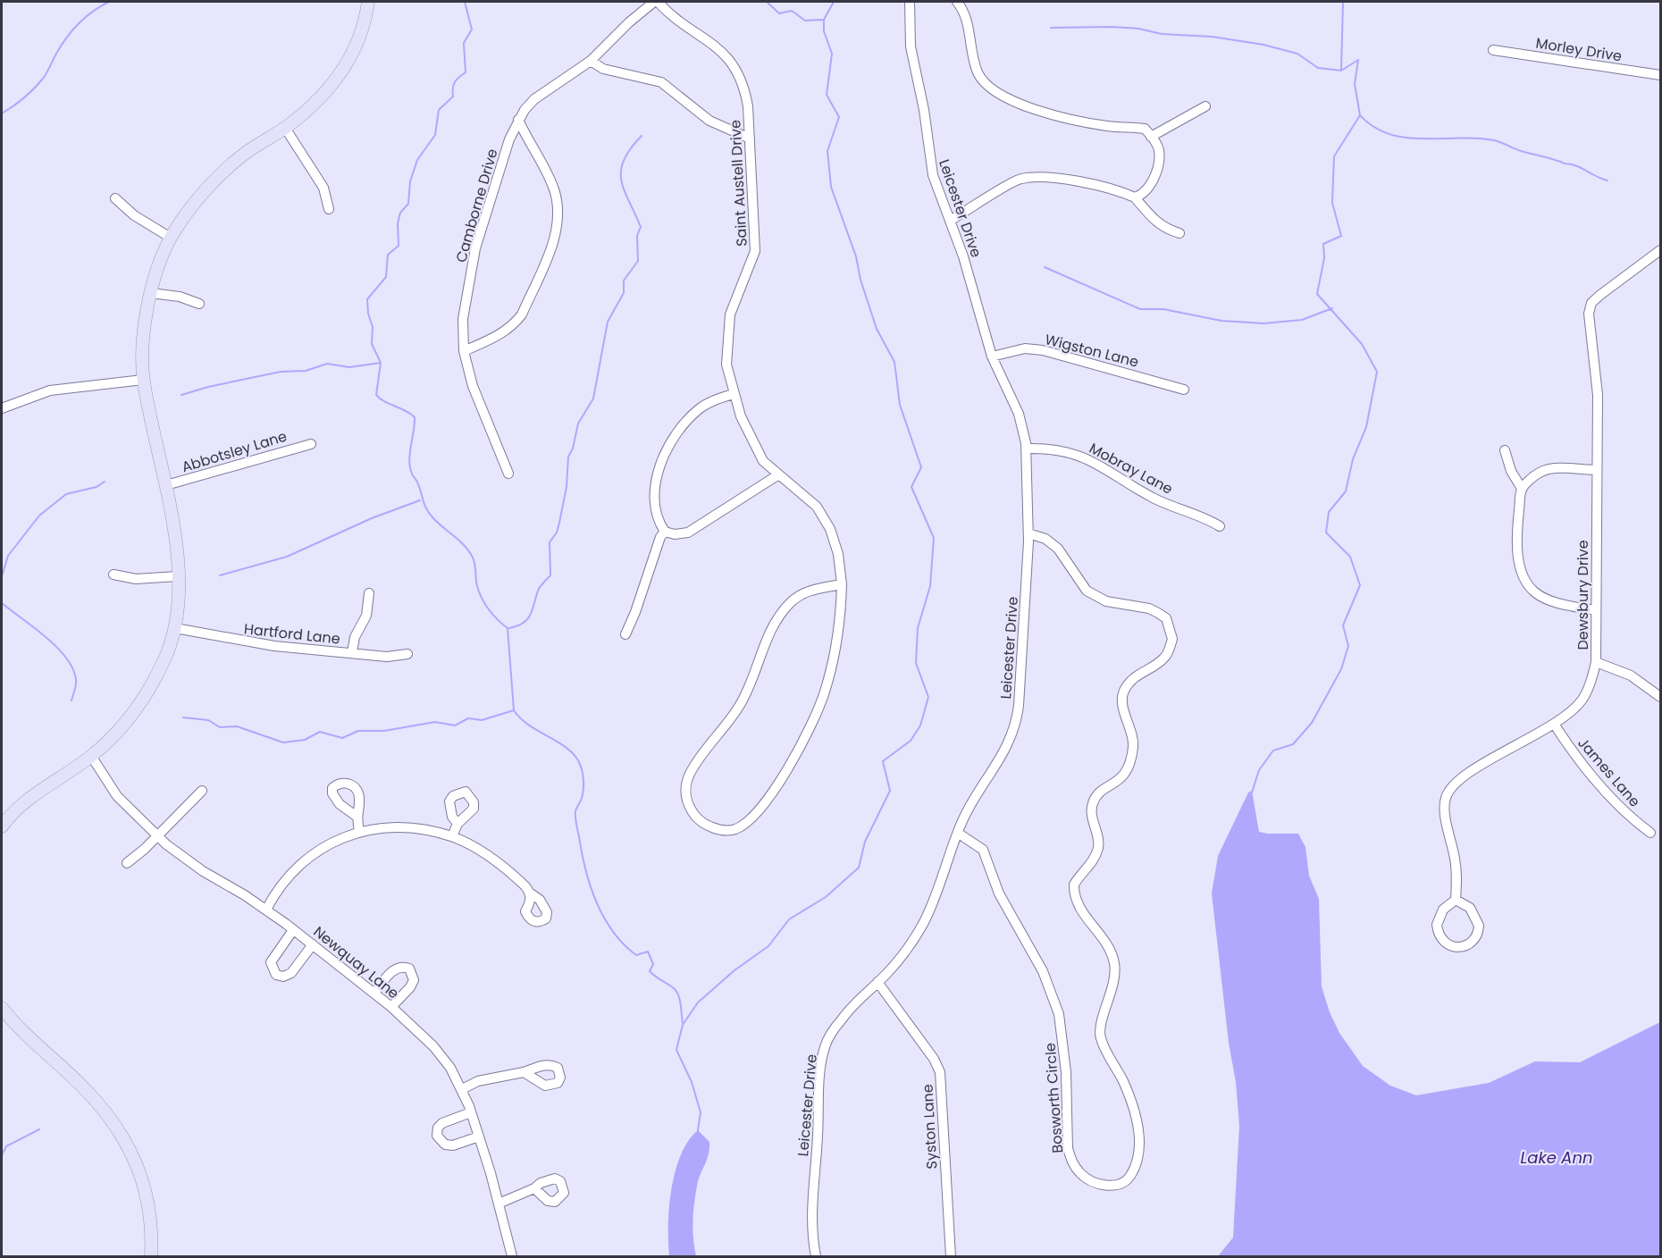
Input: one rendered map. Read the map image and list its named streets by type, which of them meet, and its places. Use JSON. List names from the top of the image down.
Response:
{
  "streets": {
    "street": [
      "Morley Drive",
      "Saint Austell Drive",
      "Camborne Drive",
      "Leicester Drive",
      "Wigston Lane",
      "Abbotsley Lane",
      "Mobray Lane",
      "Dewsbury Drive",
      "Hartford Lane",
      "James Lane",
      "Newquay Lane",
      "Bosworth Circle",
      "Syston Lane"
    ]
  },
  "crossings": [
    ["Saint Austell Drive", "Camborne Drive"],
    ["Leicester Drive", "Wigston Lane"],
    ["Leicester Drive", "Mobray Lane"],
    ["Leicester Drive", "Bosworth Circle"],
    ["Leicester Drive", "Syston Lane"],
    ["Dewsbury Drive", "James Lane"]
  ],
  "water": ["Lake Ann"]
}
